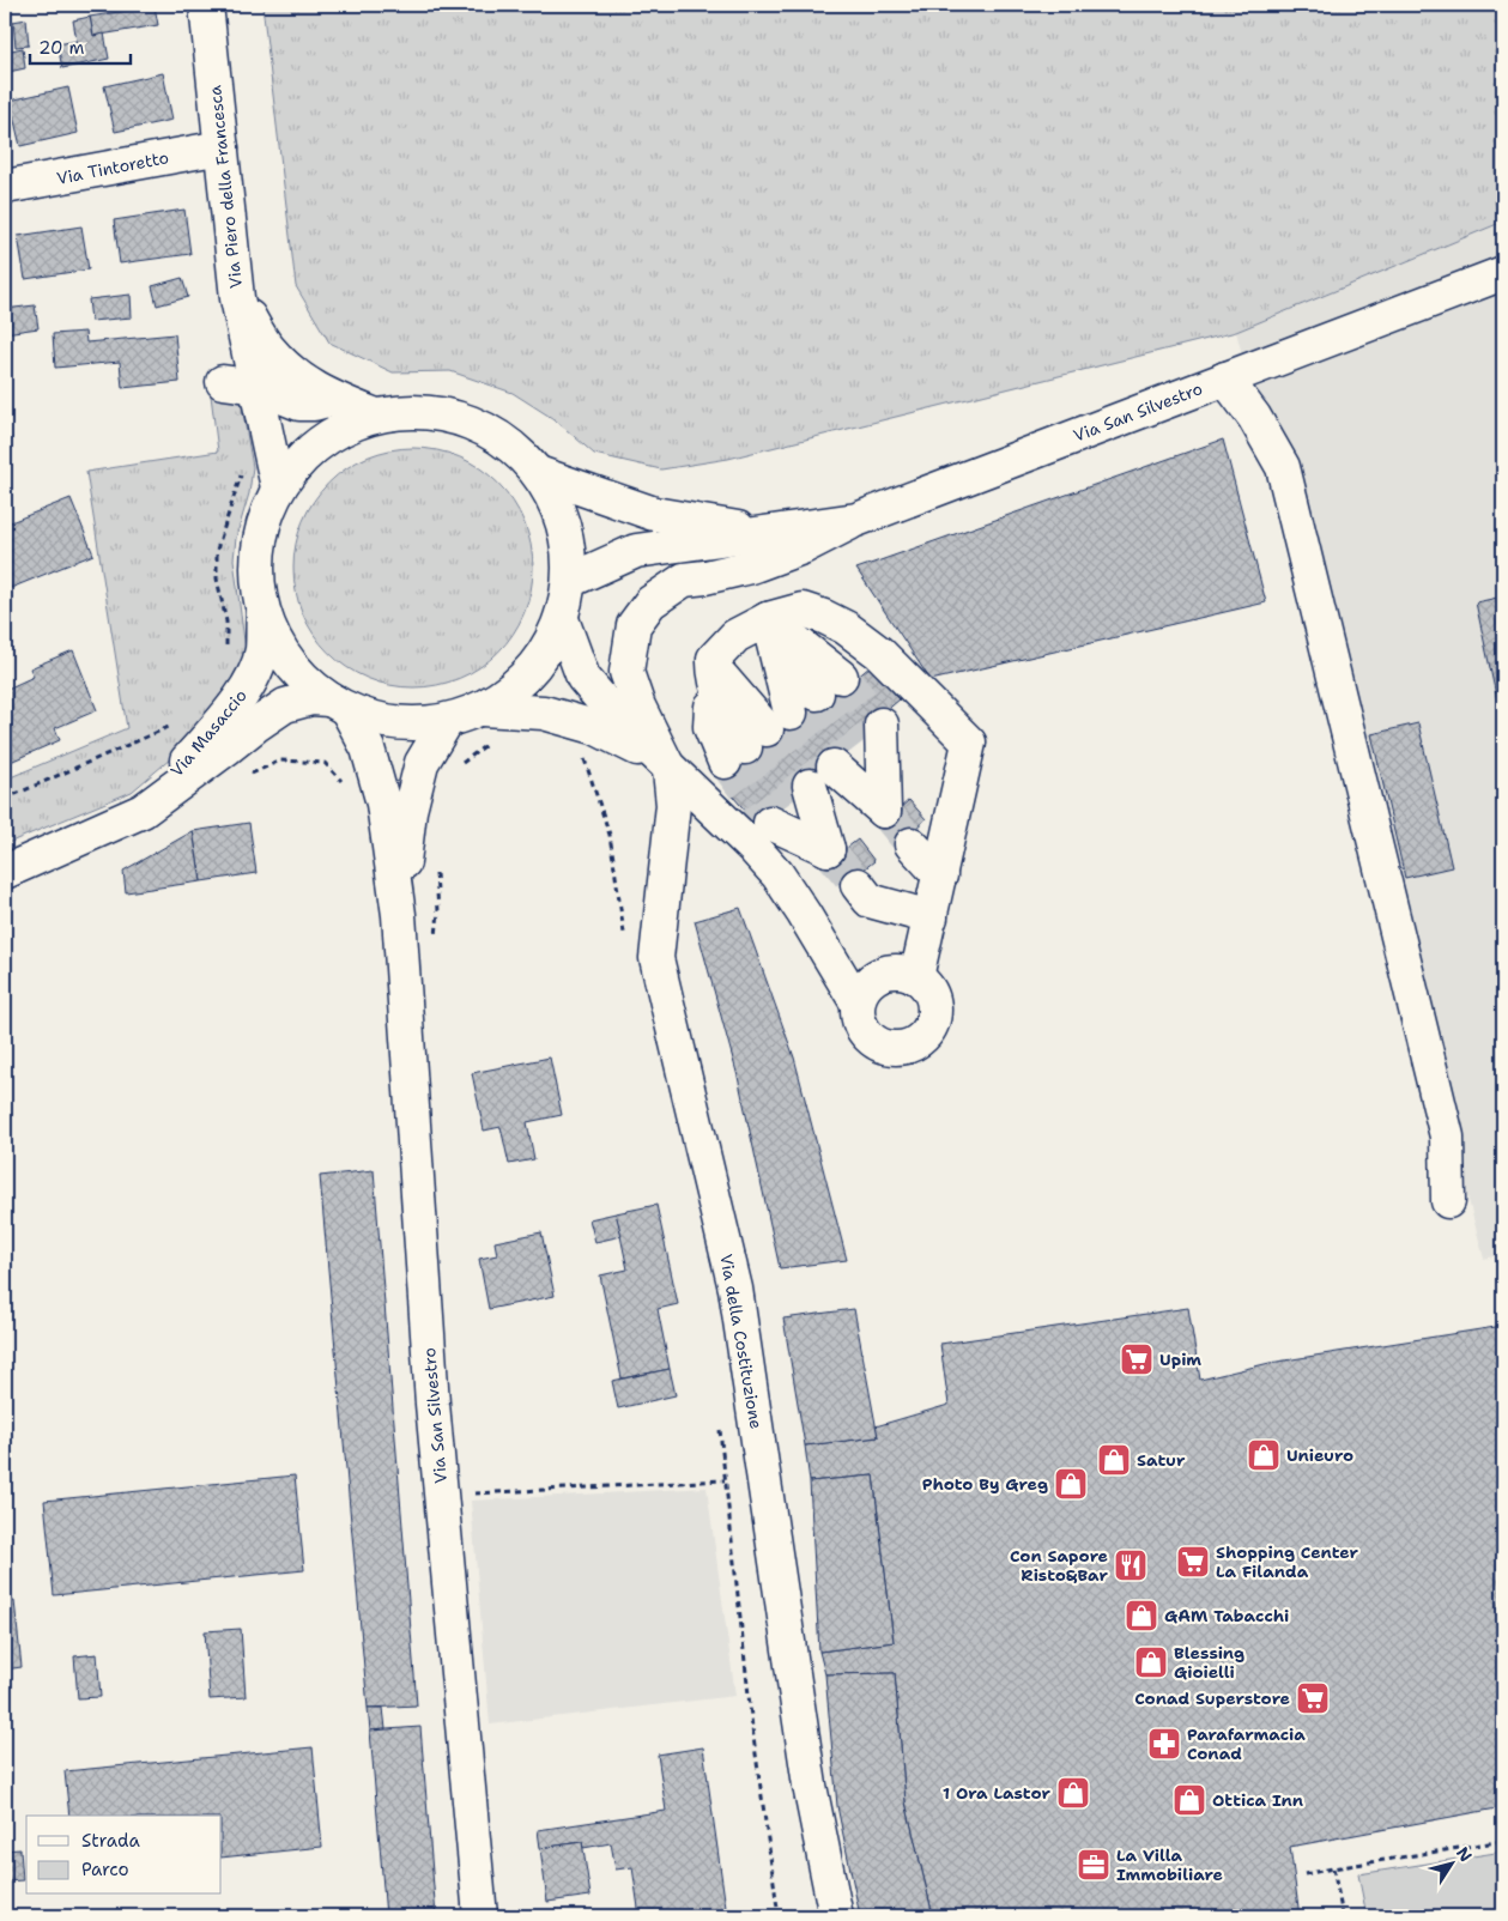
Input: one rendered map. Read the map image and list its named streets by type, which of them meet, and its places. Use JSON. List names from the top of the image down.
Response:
{
  "streets": {
    "main road": [
      "Via Tintoretto",
      "Via Piero della Francesca",
      "Via San Silvestro",
      "Via Masaccio",
      "Via della Costituzione"
    ]
  },
  "crossings": [
    ["Via Tintoretto", "Via Piero della Francesca"],
    ["Via San Silvestro", "Via Masaccio"],
    ["Via San Silvestro", "Via della Costituzione"]
  ],
  "places": {
    "supermarket": ["Upim", "Shopping Center La Filanda", "Conad Superstore"],
    "shop": [
      "Unieuro",
      "Satur",
      "Photo By Greg",
      "GAM Tabacchi",
      "Blessing Gioielli",
      "1 Ora Lastor",
      "Ottica Inn"
    ],
    "restaurant": ["Con Sapore Risto&Bar"],
    "pharmacy": ["Parafarmacia Conad"],
    "office": ["La Villa Immobiliare"]
  },
  "legend": ["Strada", "Parco"],
  "scale_bar": "20 m",
  "north": "top right"
}
